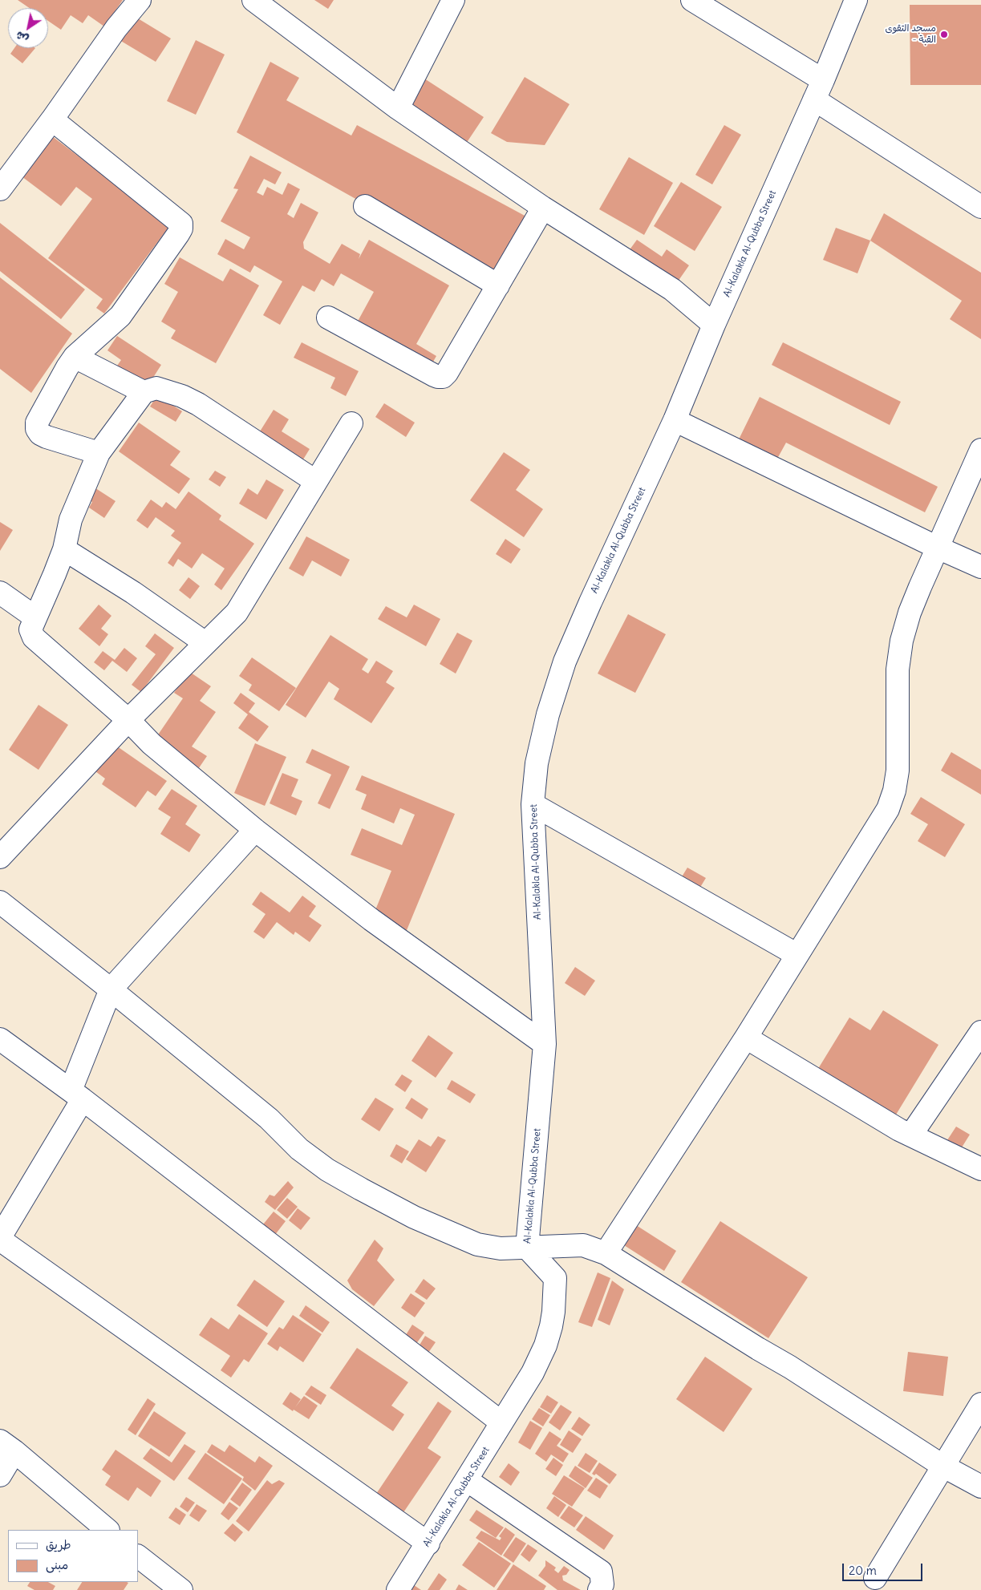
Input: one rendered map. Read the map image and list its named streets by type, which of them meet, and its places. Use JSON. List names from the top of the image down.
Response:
{
  "streets": {
    "street": ["Al-Kalakla Al-Qubba Street"]
  },
  "places": ["مسجد التقوى - القبة"],
  "legend": ["طريق", "مبنى"],
  "scale_bar": "20 m",
  "north": "bottom left"
}
